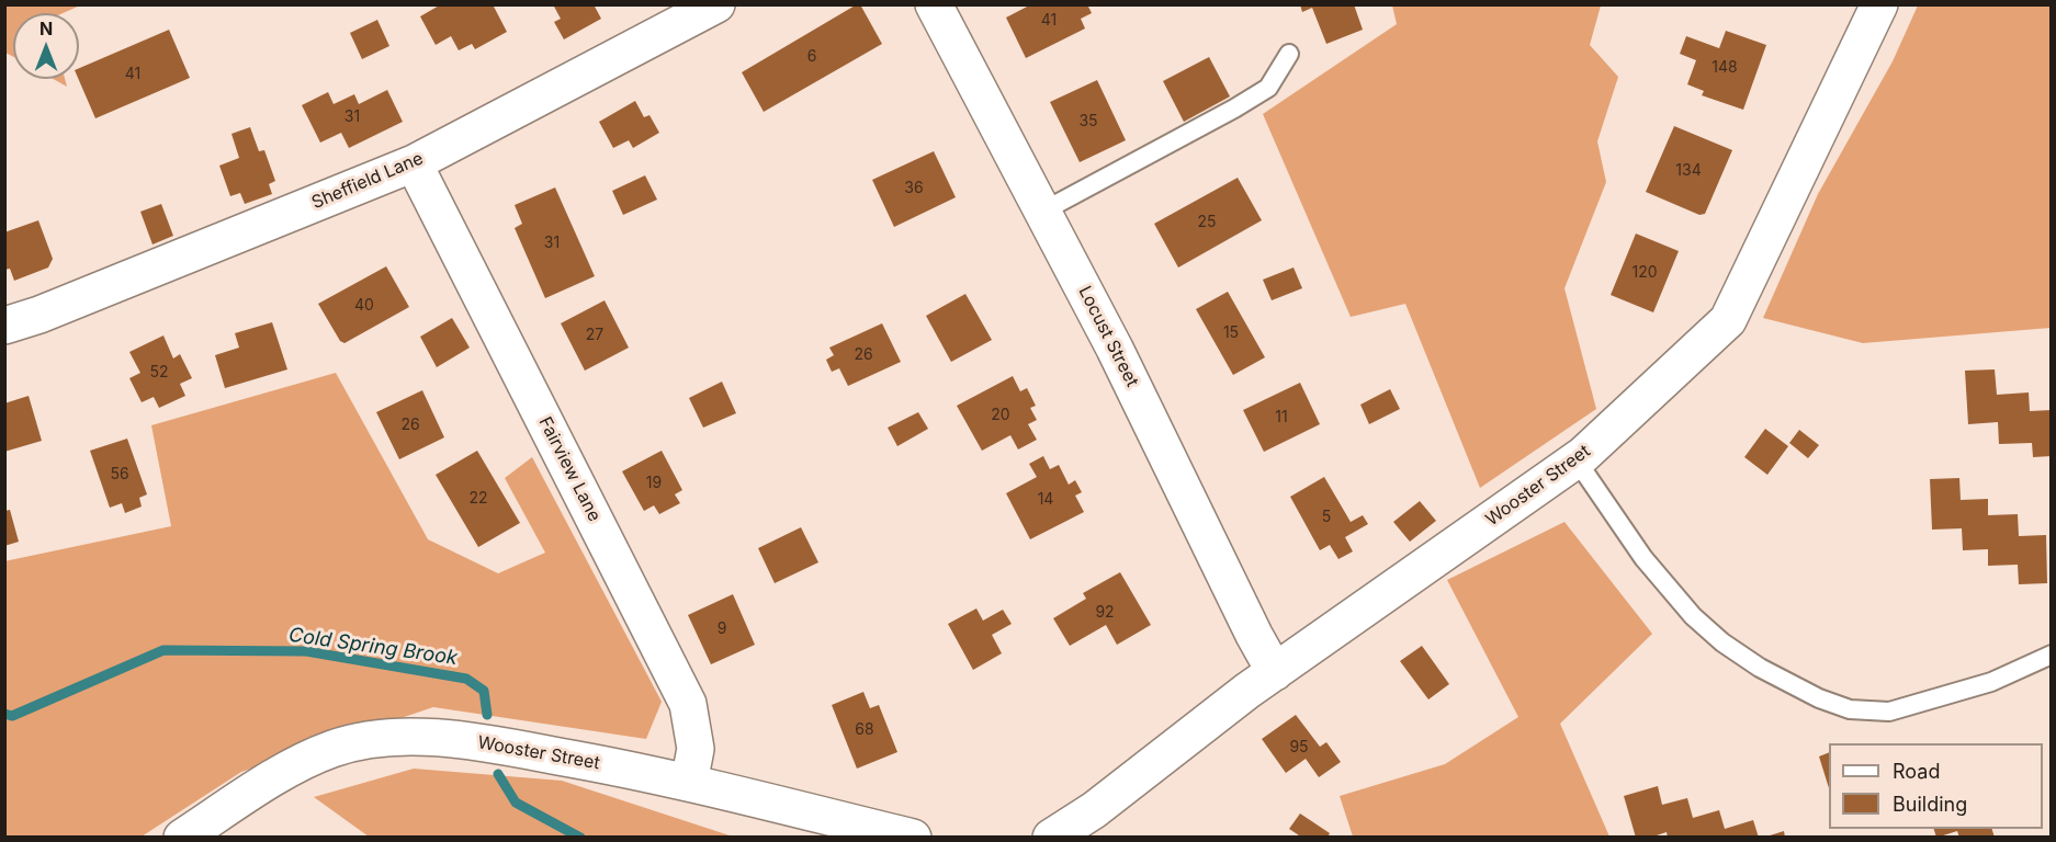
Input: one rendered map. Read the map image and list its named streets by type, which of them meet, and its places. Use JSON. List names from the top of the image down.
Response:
{
  "streets": {
    "street": [
      "Sheffield Lane",
      "Locust Street",
      "Fairview Lane",
      "Wooster Street"
    ]
  },
  "crossings": [
    ["Sheffield Lane", "Fairview Lane"],
    ["Locust Street", "Wooster Street"],
    ["Fairview Lane", "Wooster Street"]
  ],
  "water": ["Cold Spring Brook"],
  "house_numbers": [
    "41",
    "6",
    "148",
    "41",
    "31",
    "35",
    "134",
    "36",
    "25",
    "31",
    "120",
    "40",
    "15",
    "27",
    "26",
    "52",
    "20",
    "11",
    "26",
    "56",
    "19",
    "22",
    "14",
    "5",
    "92",
    "9",
    "68",
    "95"
  ],
  "legend": ["Road", "Building"],
  "north": "top"
}
